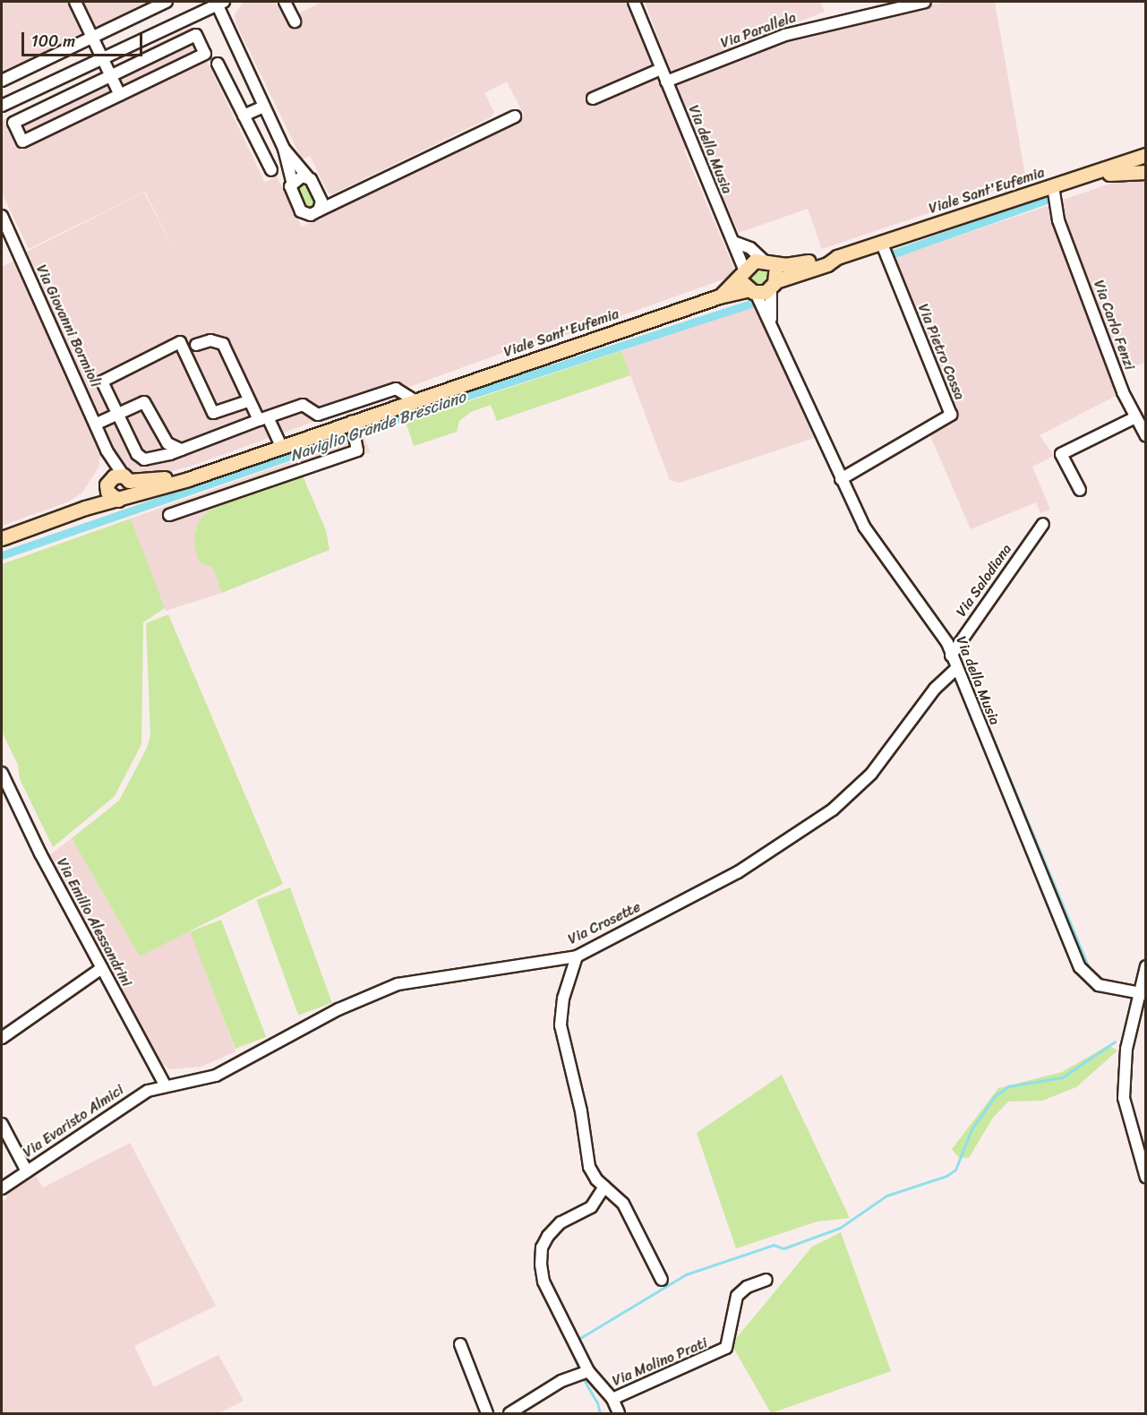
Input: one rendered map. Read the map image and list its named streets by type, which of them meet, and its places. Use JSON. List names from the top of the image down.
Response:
{
  "streets": {
    "main road": ["Viale Sant'Eufemia"],
    "street": [
      "Via Parallela",
      "Via della Musia",
      "Via Carlo Fenzi",
      "Via Giovanni Bormioli",
      "Via Pietro Cossa",
      "Via Salodiana",
      "Via Emilio Alessandrini",
      "Via Crosette",
      "Via Evaristo Almici",
      "Via Molino Prati"
    ]
  },
  "crossings": [
    ["Via Parallela", "Via della Musia"],
    ["Via della Musia", "Viale Sant'Eufemia"],
    ["Via della Musia", "Via Pietro Cossa"],
    ["Via della Musia", "Via Salodiana"],
    ["Via della Musia", "Via Crosette"],
    ["Viale Sant'Eufemia", "Via Carlo Fenzi"],
    ["Viale Sant'Eufemia", "Via Pietro Cossa"],
    ["Via Emilio Alessandrini", "Via Crosette"],
    ["Via Emilio Alessandrini", "Via Evaristo Almici"],
    ["Via Crosette", "Via Evaristo Almici"]
  ],
  "water": ["Naviglio Grande Bresciano"],
  "scale_bar": "100 m"
}
